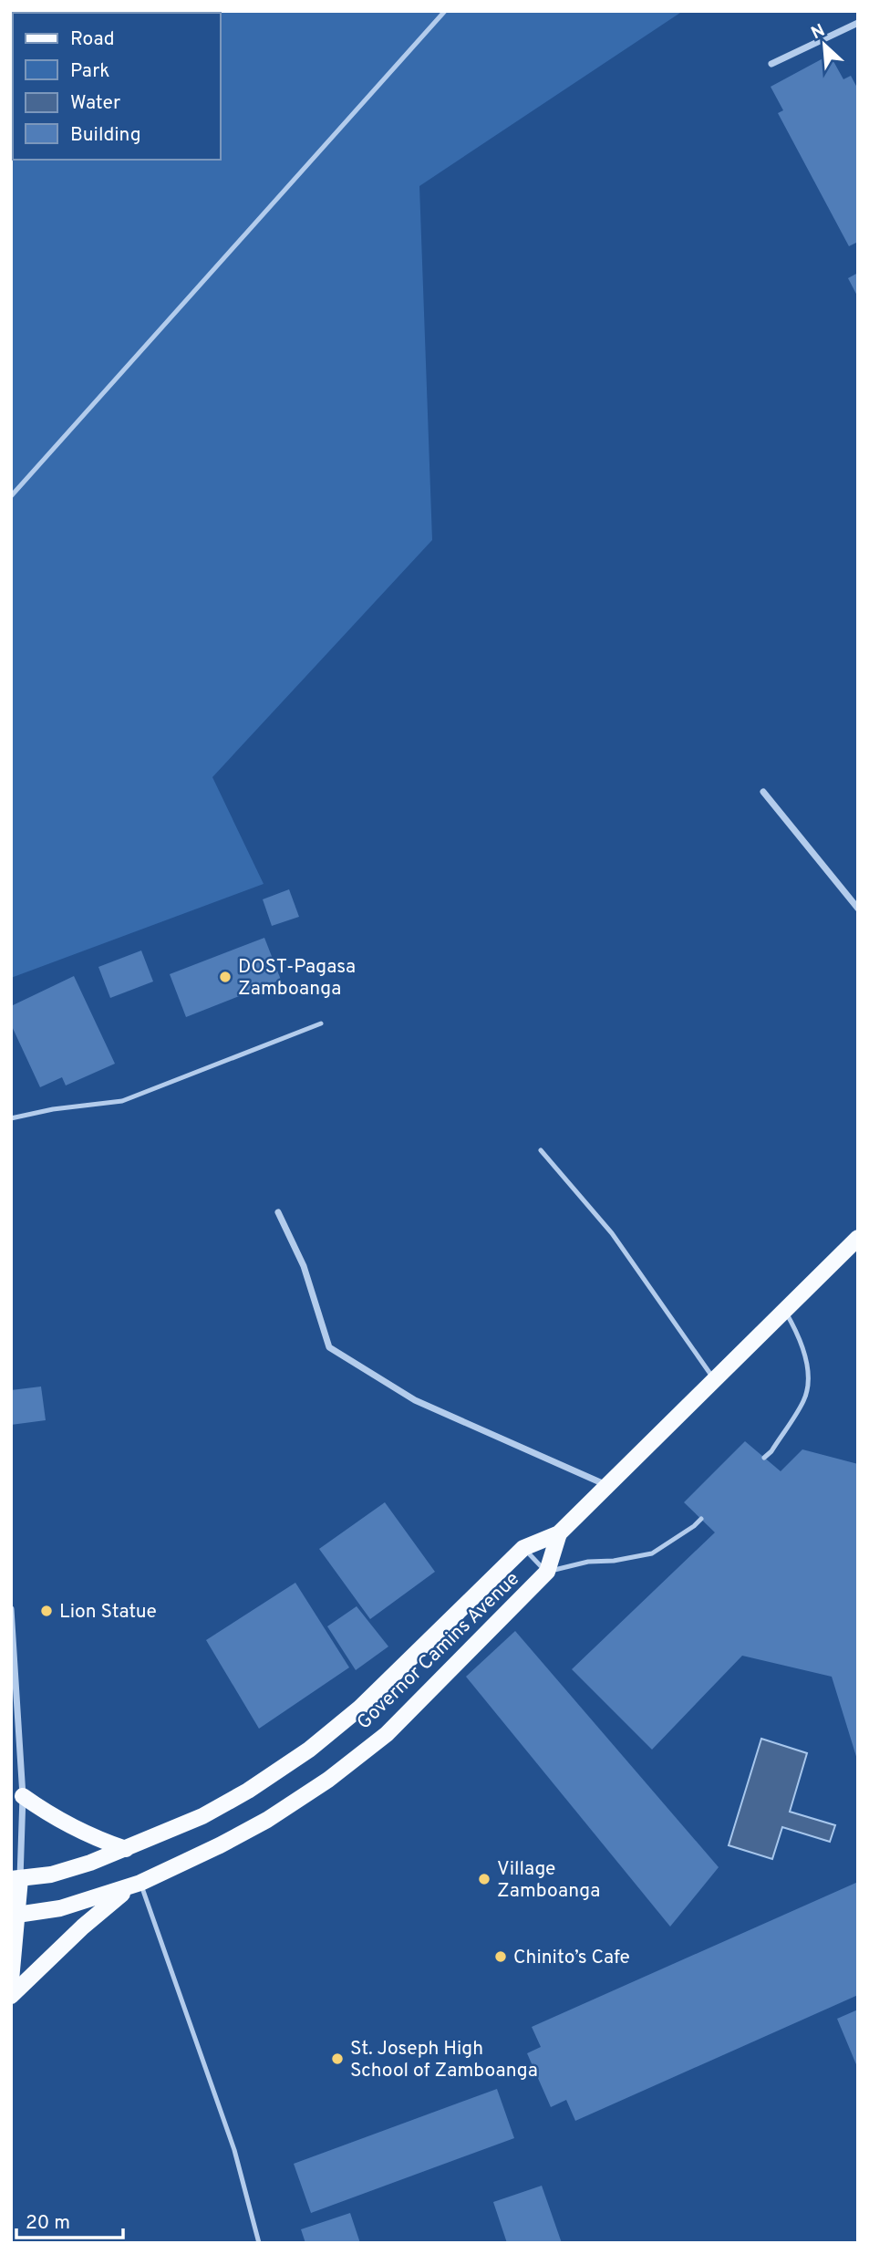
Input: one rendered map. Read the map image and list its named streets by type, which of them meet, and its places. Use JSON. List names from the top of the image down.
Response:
{
  "streets": {
    "main road": ["Governor Camins Avenue"]
  },
  "places": [
    "DOST-Pagasa Zamboanga",
    "Lion Statue",
    "Village Zamboanga",
    "Chinito’s Cafe",
    "St. Joseph High School of Zamboanga"
  ],
  "legend": [
    "Road",
    "Park",
    "Water",
    "Building"
  ],
  "scale_bar": "20 m",
  "north": "top left"
}
